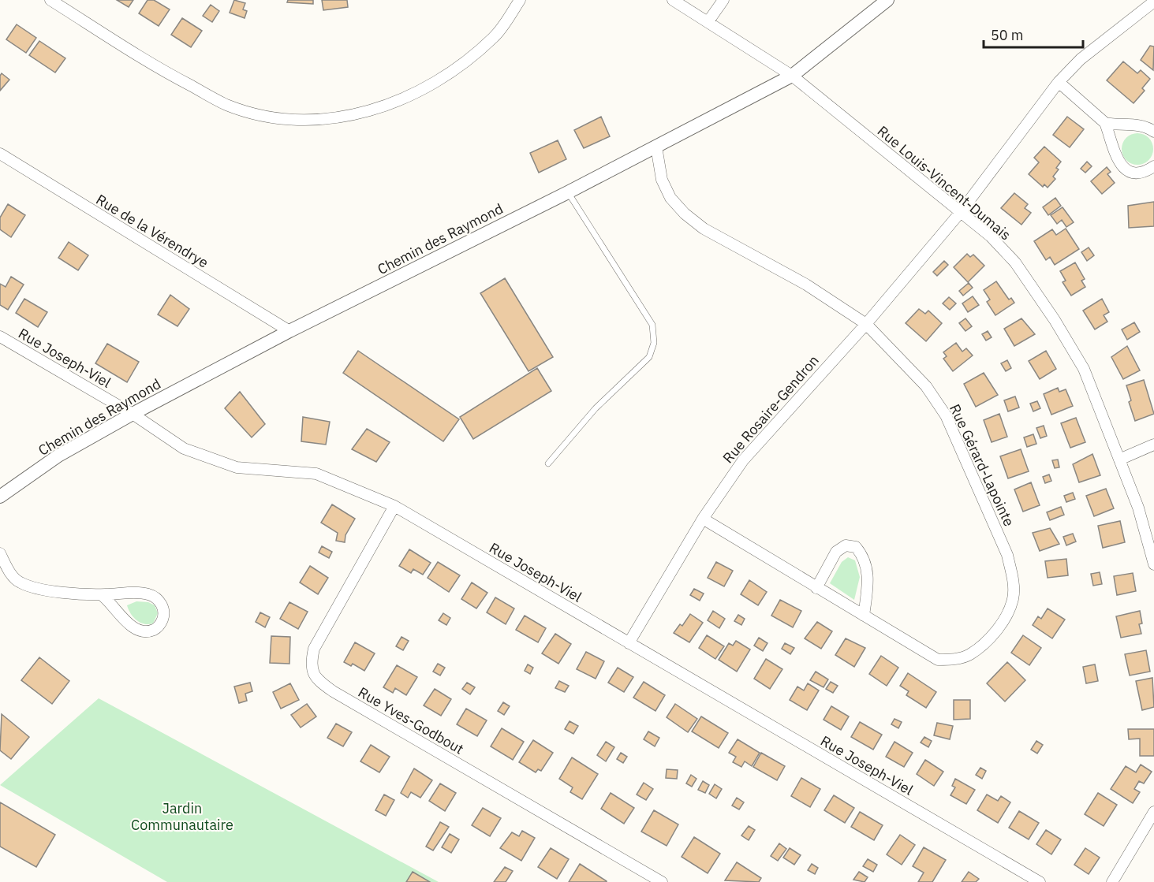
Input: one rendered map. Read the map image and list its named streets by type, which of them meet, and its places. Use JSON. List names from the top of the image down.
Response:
{
  "streets": {
    "street": [
      "Rue Louis-Vincent-Dumais",
      "Rue de la Vérendrye",
      "Chemin des Raymond",
      "Rue Joseph-Viel",
      "Rue Rosaire-Gendron",
      "Rue Gérard-Lapointe",
      "Rue Yves-Godbout"
    ]
  },
  "crossings": [
    ["Rue Louis-Vincent-Dumais", "Chemin des Raymond"],
    ["Rue Louis-Vincent-Dumais", "Rue Rosaire-Gendron"],
    ["Rue de la Vérendrye", "Chemin des Raymond"],
    ["Chemin des Raymond", "Rue Joseph-Viel"],
    ["Chemin des Raymond", "Rue Gérard-Lapointe"],
    ["Rue Joseph-Viel", "Rue Rosaire-Gendron"],
    ["Rue Joseph-Viel", "Rue Yves-Godbout"],
    ["Rue Rosaire-Gendron", "Rue Gérard-Lapointe"]
  ],
  "parks": ["Jardin Communautaire"],
  "scale_bar": "50 m"
}
